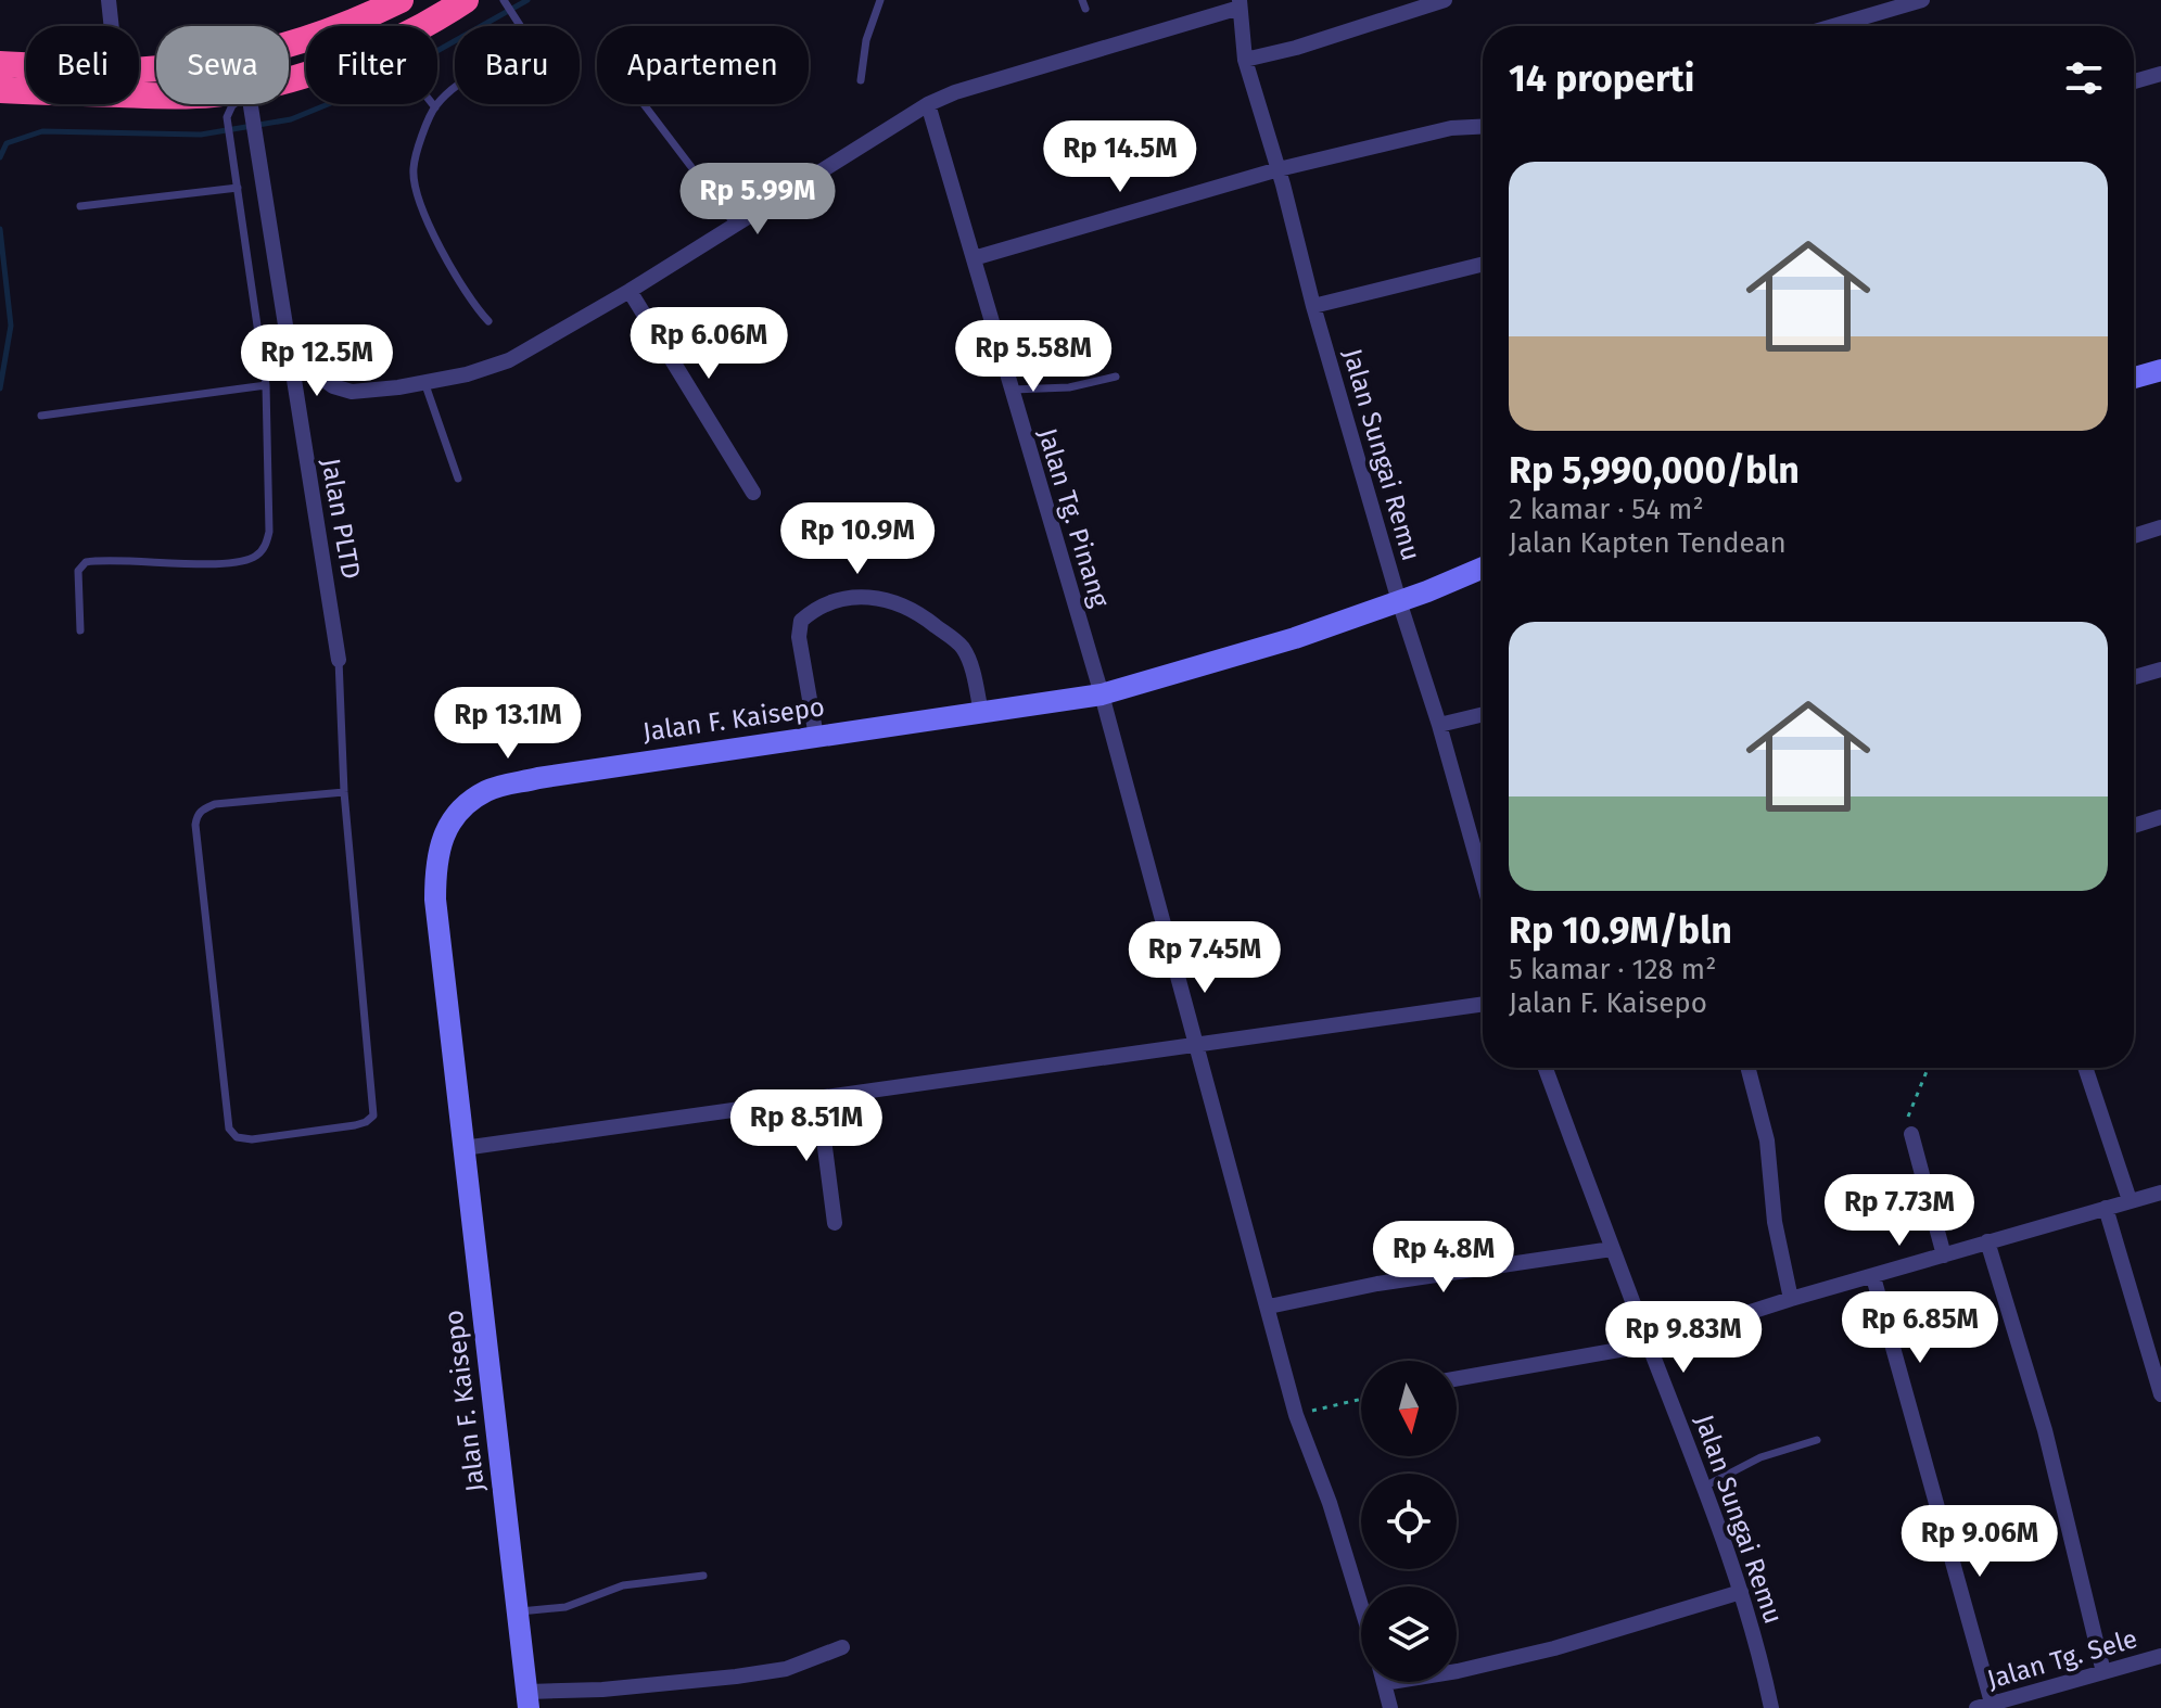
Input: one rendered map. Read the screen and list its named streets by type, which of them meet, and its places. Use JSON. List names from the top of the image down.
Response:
{
  "streets": {
    "street": [
      "Jalan Sungai Remu",
      "Jalan Tg. Pinang",
      "Jalan PLTD",
      "Jalan F. Kaisepo",
      "Jalan Tg. Sele"
    ]
  },
  "crossings": [
    ["Jalan Sungai Remu", "Jalan F. Kaisepo"],
    ["Jalan Tg. Pinang", "Jalan F. Kaisepo"]
  ],
  "north": "bottom",
  "page": {
    "chip": [
      "Beli",
      "Sewa",
      "Filter",
      "Baru",
      "Apartemen"
    ],
    "heading": "14 properti",
    "price": [
      "Rp 14.5M",
      "Rp 5.99M",
      "Rp 6.06M",
      "Rp 5.58M",
      "Rp 12.5M",
      "Rp 10.9M",
      "Rp 13.1M",
      "Rp 7.45M",
      "Rp 8.51M",
      "Rp 7.73M",
      "Rp 4.8M",
      "Rp 6.85M",
      "Rp 9.83M",
      "Rp 9.06M"
    ],
    "list": [
      {
        "name": "Rp 5,990,000/bln",
        "note": "2 kamar · 54 m² · Jalan Kapten Tendean"
      },
      {
        "name": "Rp 10.9M/bln",
        "note": "5 kamar · 128 m² · Jalan F. Kaisepo"
      }
    ]
  }
}
